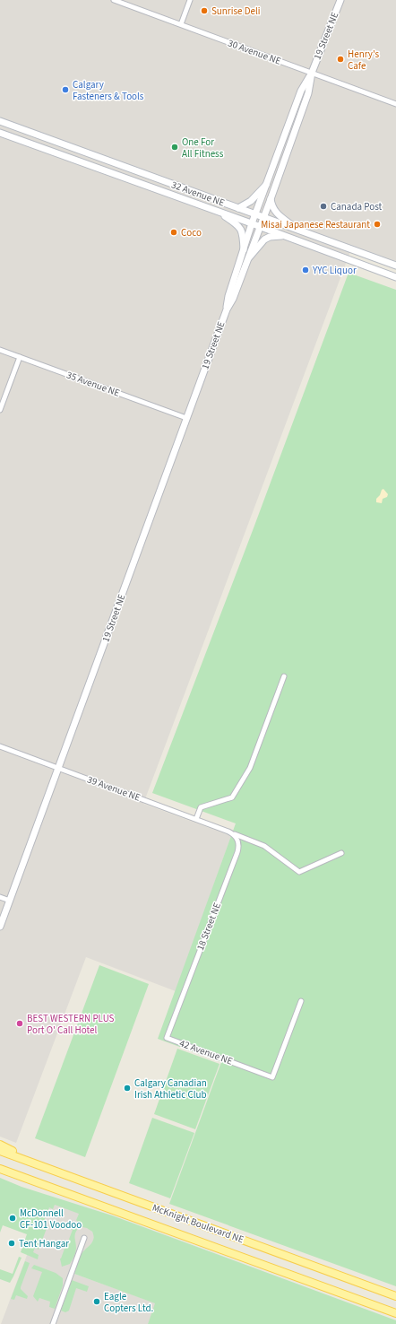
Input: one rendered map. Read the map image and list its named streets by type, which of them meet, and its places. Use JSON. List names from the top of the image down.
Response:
{
  "streets": {
    "main road": ["McKnight Boulevard NE"],
    "street": [
      "19 Street NE",
      "30 Avenue NE",
      "32 Avenue NE",
      "35 Avenue NE",
      "39 Avenue NE",
      "18 Street NE",
      "42 Avenue NE"
    ]
  },
  "crossings": [
    ["19 Street NE", "30 Avenue NE"],
    ["19 Street NE", "32 Avenue NE"],
    ["19 Street NE", "35 Avenue NE"],
    ["19 Street NE", "39 Avenue NE"],
    ["39 Avenue NE", "18 Street NE"],
    ["18 Street NE", "42 Avenue NE"]
  ],
  "places": [
    "Sunrise Deli",
    "Henry's Cafe",
    "Calgary Fasteners & Tools",
    "One For All Fitness",
    "Canada Post",
    "Misai Japanese Restaurant",
    "Coco",
    "YYC Liquor",
    "BEST WESTERN PLUS Port O' Call Hotel",
    "Calgary Canadian Irish Athletic Club",
    "McDonnell CF-101 Voodoo",
    "Tent Hangar",
    "Eagle Copters Ltd."
  ]
}
